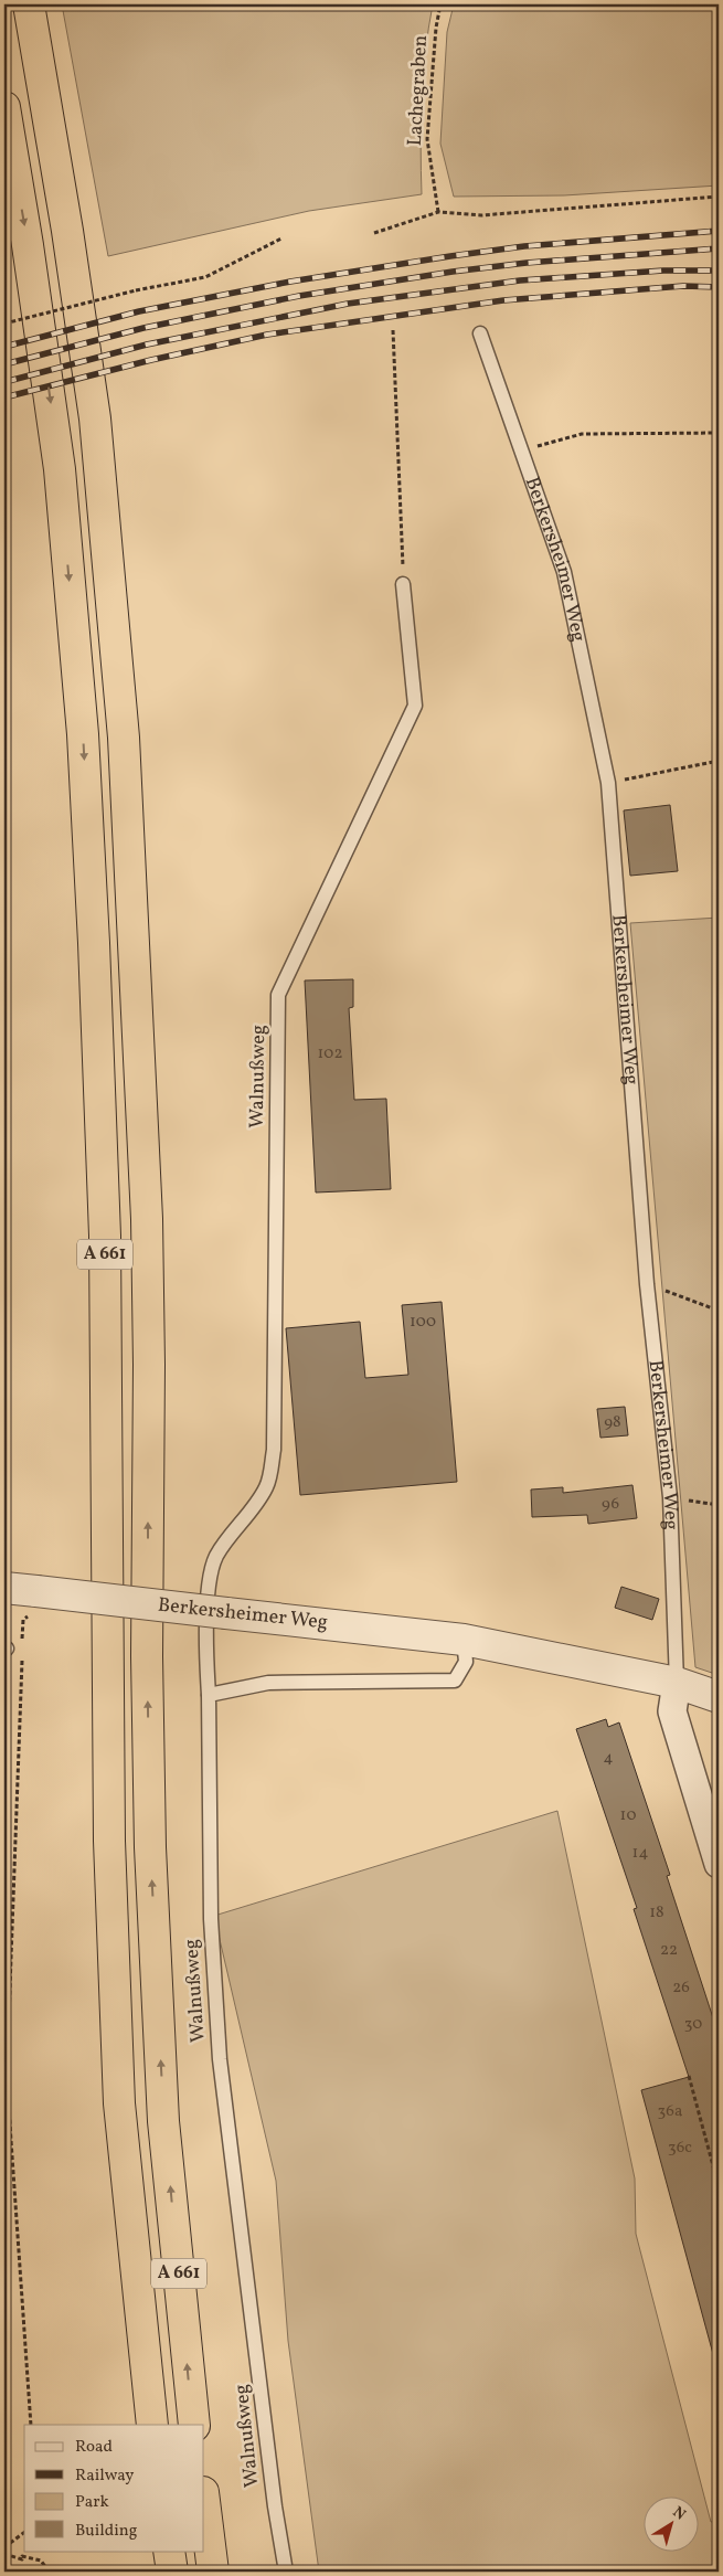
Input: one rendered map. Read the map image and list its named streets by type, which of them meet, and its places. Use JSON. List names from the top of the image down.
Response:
{
  "streets": {
    "highway": ["A 661"],
    "street": ["Berkersheimer Weg"],
    "lane": ["Walnußweg"],
    "path": ["Lachegraben"]
  },
  "house_numbers": [
    "102",
    "100",
    "98",
    "96",
    "4",
    "10",
    "14",
    "18",
    "22",
    "26",
    "30",
    "36a",
    "36c"
  ],
  "legend": [
    "Road",
    "Railway",
    "Park",
    "Building"
  ],
  "north": "top right"
}
